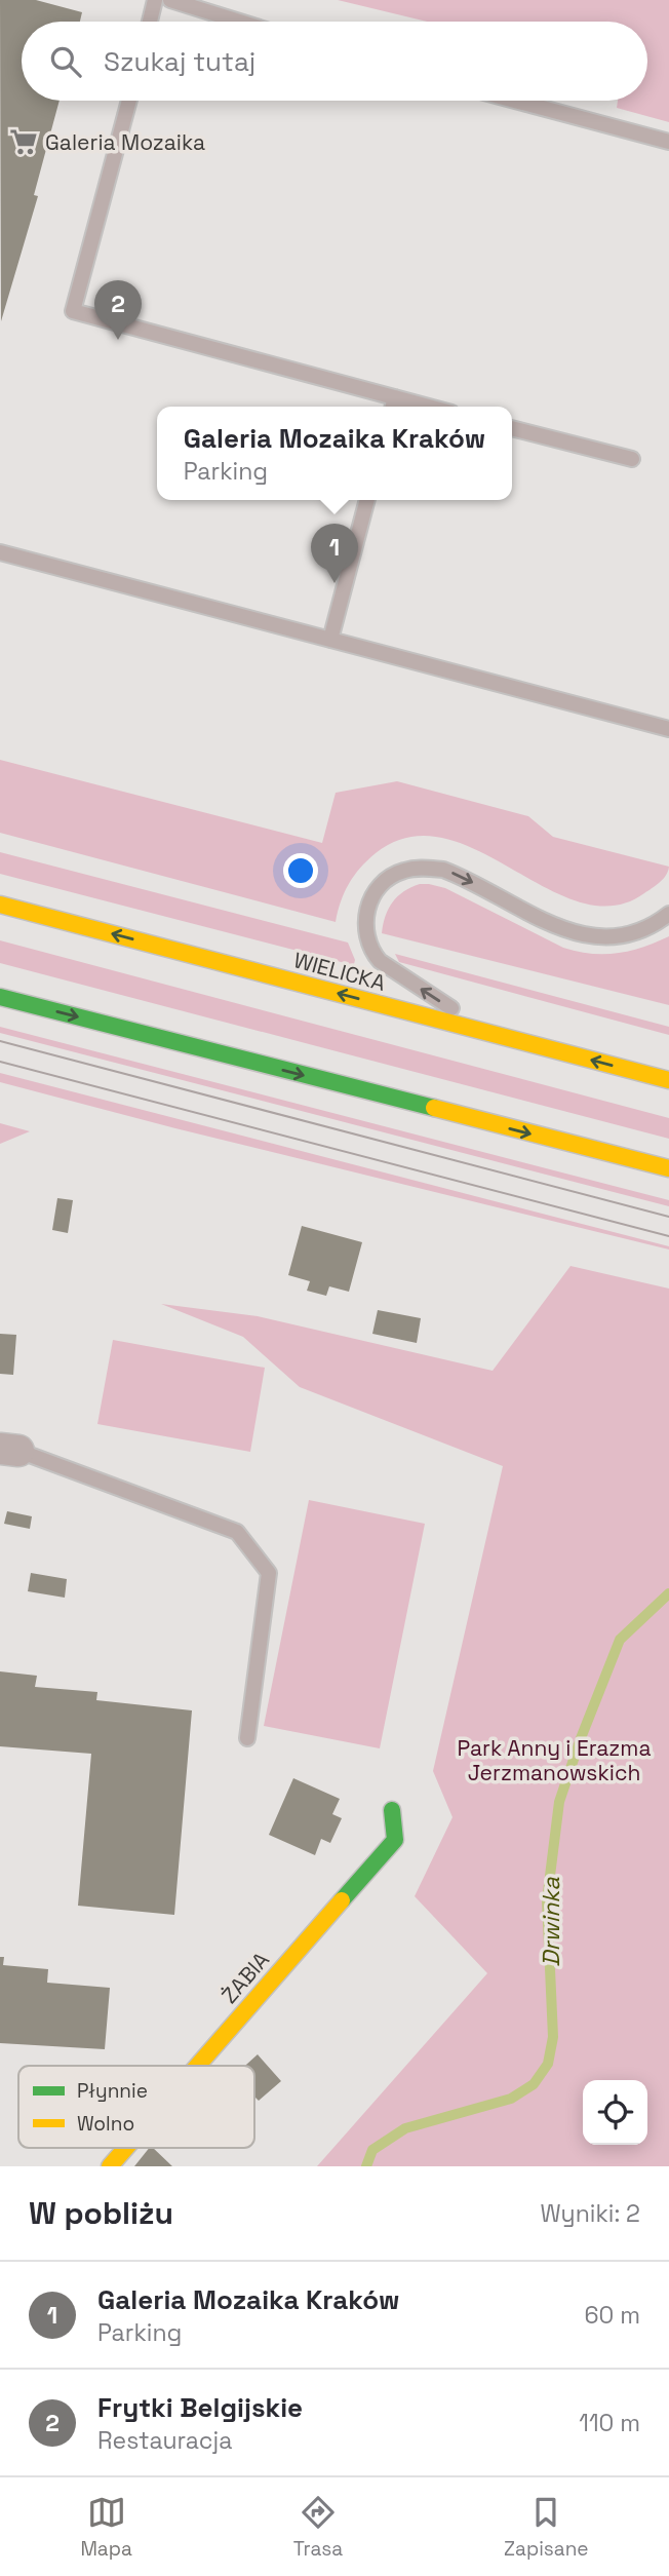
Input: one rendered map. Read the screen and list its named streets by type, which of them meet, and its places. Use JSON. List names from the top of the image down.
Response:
{
  "streets": {
    "main road": ["WIELICKA", "ŻABIA"]
  },
  "water": ["Drwinka"],
  "parks": ["Park Anny i Erazma Jerzmanowskich"],
  "places": {
    "supermarket": ["Galeria Mozaika"]
  },
  "legend": ["Płynnie", "Wolno"],
  "page": {
    "search": "Szukaj tutaj",
    "pins": ["2", "1"],
    "popup": ["Galeria Mozaika Kraków", "Parking"],
    "heading": ["W pobliżu", "Wyniki: 2"],
    "list": [
      {
        "mark": "1",
        "name": "Galeria Mozaika Kraków",
        "note": "Parking",
        "value": "60 m"
      },
      {
        "mark": "2",
        "name": "Frytki Belgijskie",
        "note": "Restauracja",
        "value": "110 m"
      }
    ],
    "nav": ["Mapa", "Trasa", "Zapisane"]
  }
}
